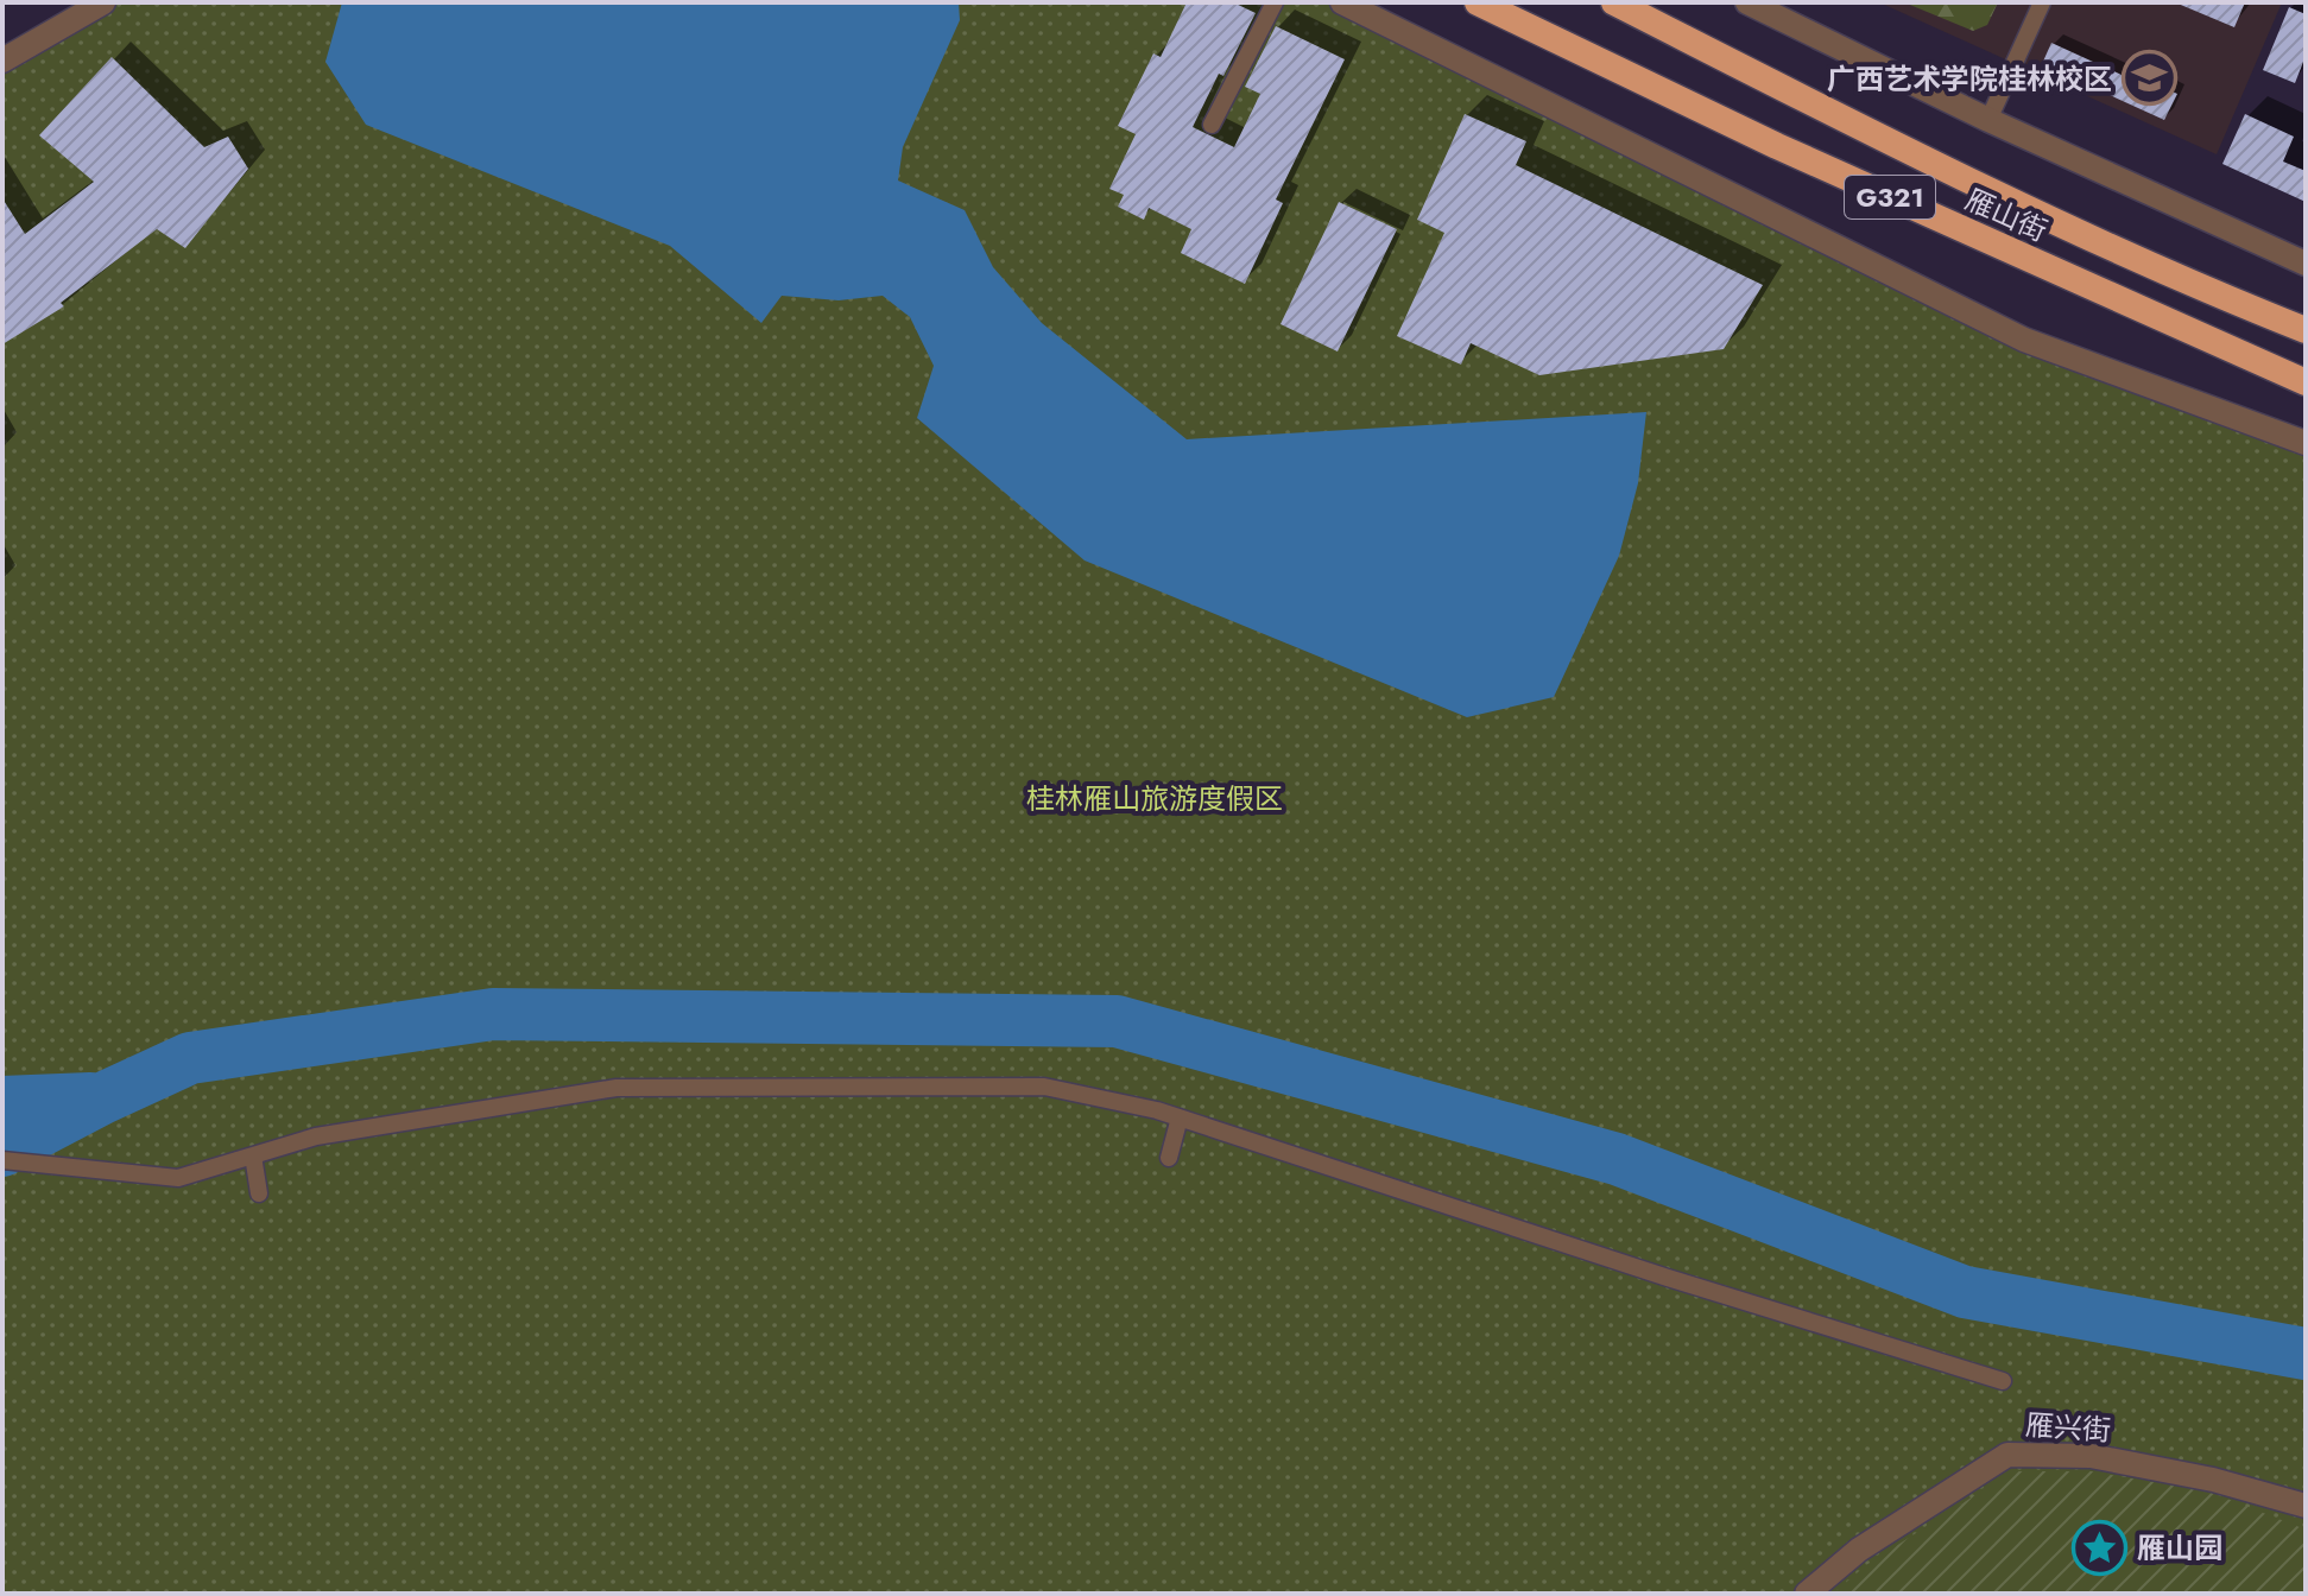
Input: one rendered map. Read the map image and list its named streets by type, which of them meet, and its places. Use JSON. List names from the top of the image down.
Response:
{
  "streets": {
    "highway": ["G321", "雁山街"],
    "street": ["雁兴街"]
  },
  "parks": ["桂林雁山旅游度假区"],
  "places": {
    "school or university": ["广西艺术学院桂林校区"],
    "place": ["雁山园"]
  }
}
